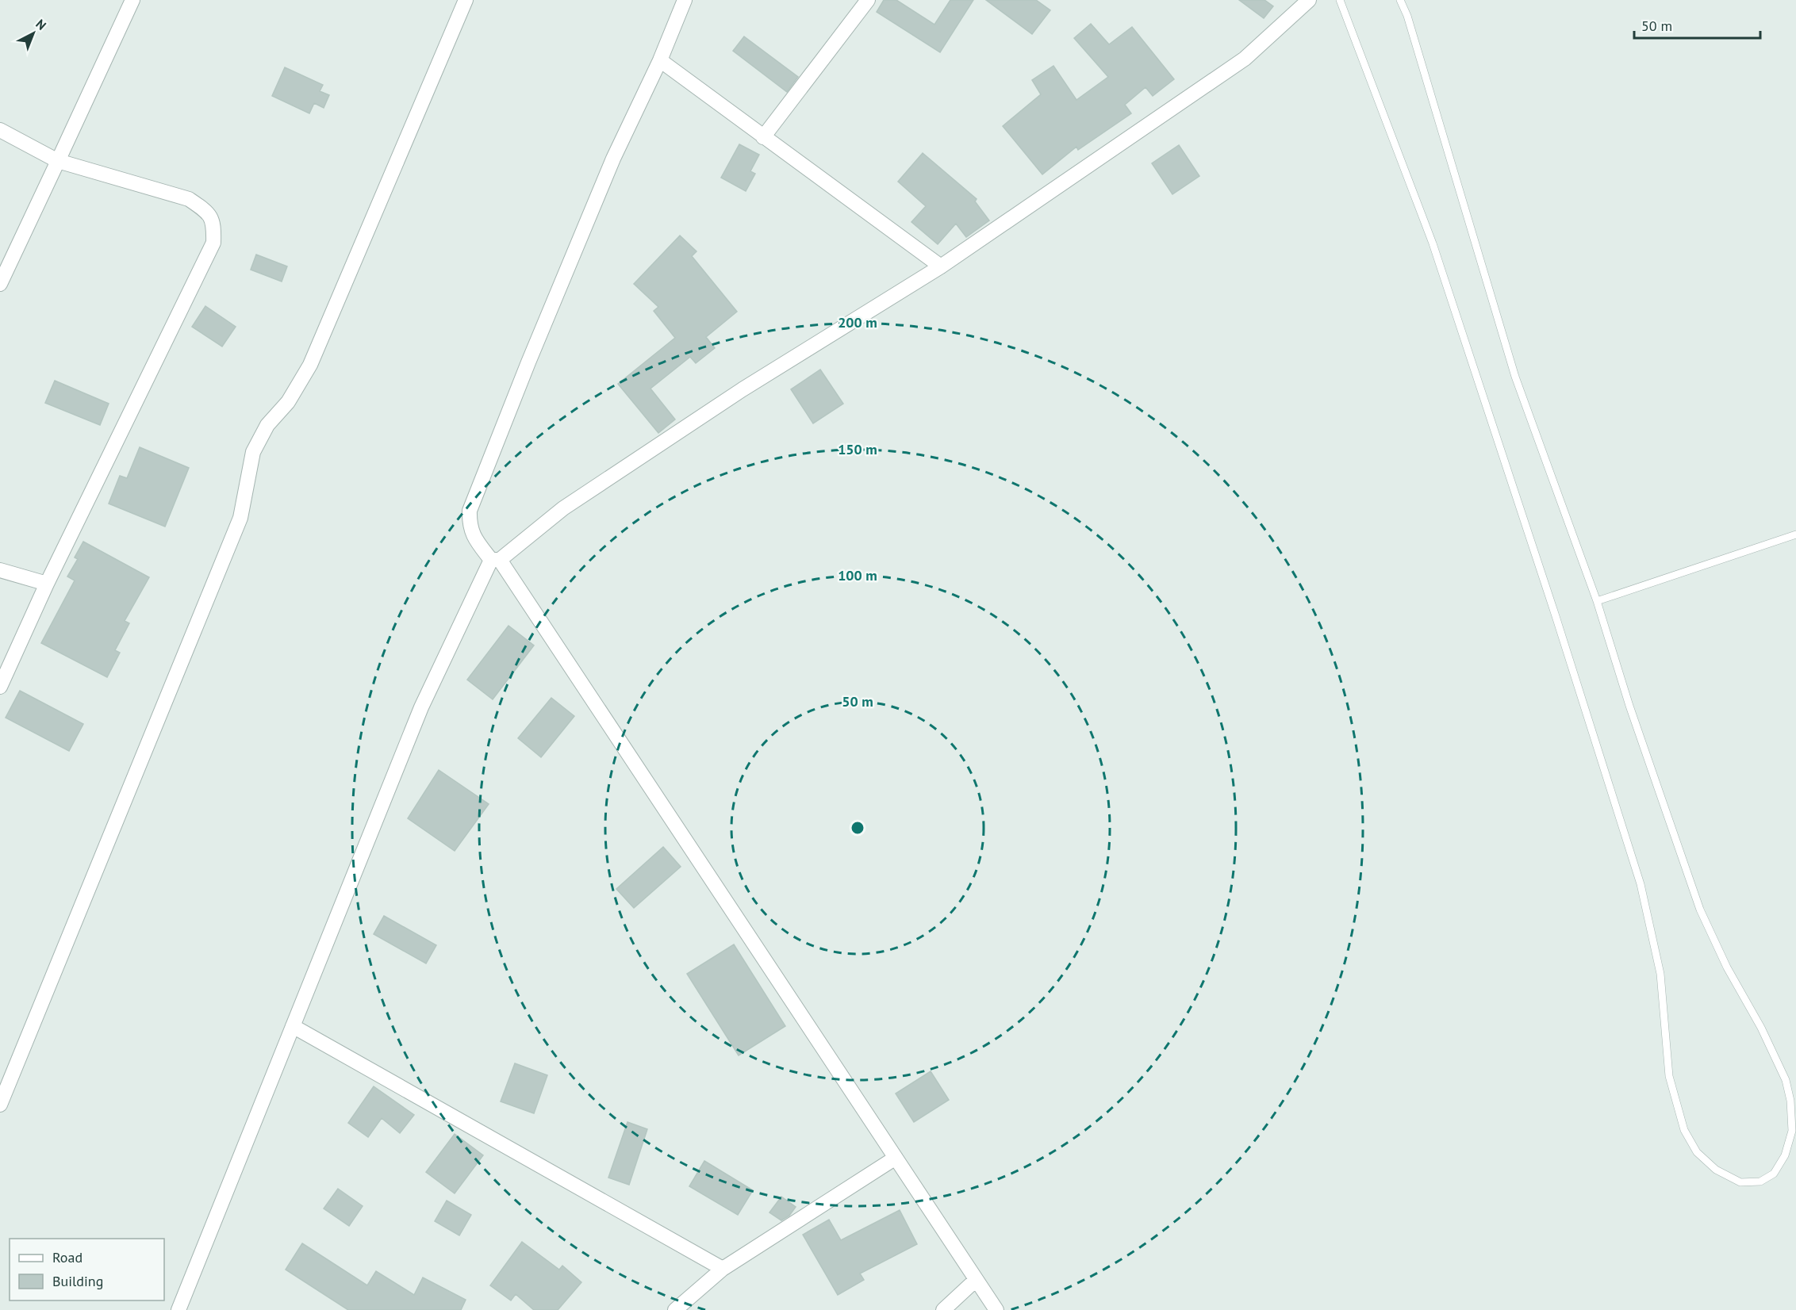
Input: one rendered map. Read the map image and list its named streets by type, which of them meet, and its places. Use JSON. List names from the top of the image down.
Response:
{
  "legend": ["Road", "Building"],
  "scale_bar": "50 m",
  "north": "top right",
  "rings": [
    "200 m",
    "150 m",
    "100 m",
    "50 m"
  ]
}
